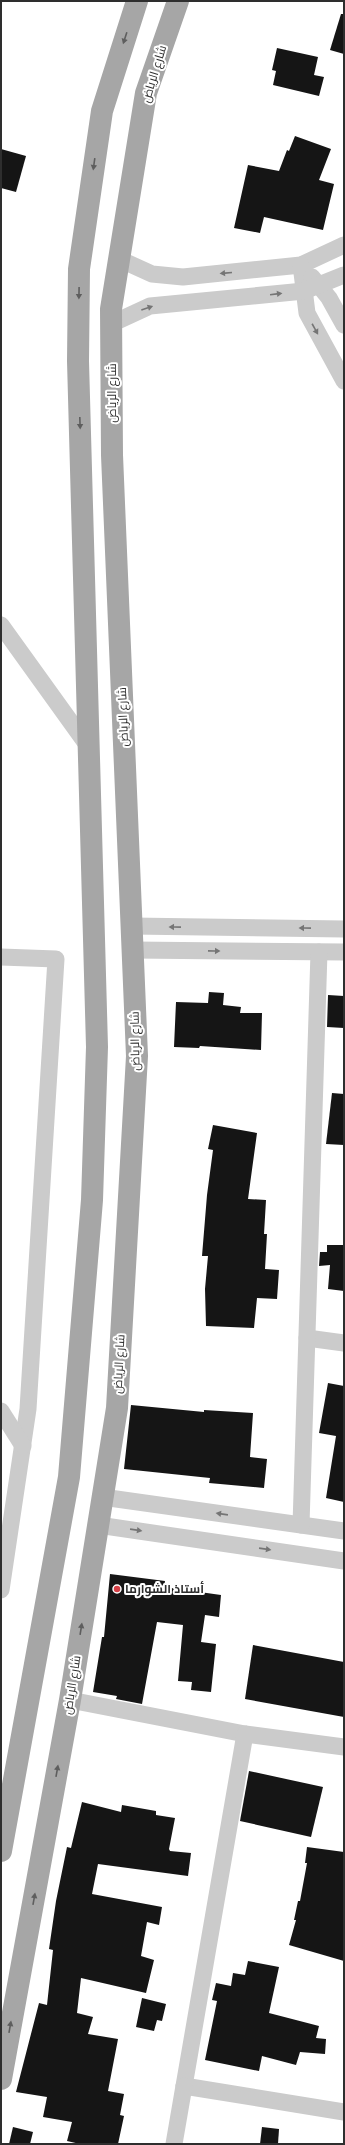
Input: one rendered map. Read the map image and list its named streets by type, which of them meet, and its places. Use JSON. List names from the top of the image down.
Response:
{
  "streets": {
    "main road": ["شارع الرياض"]
  },
  "places": ["أستاذ الشوارما"]
}
